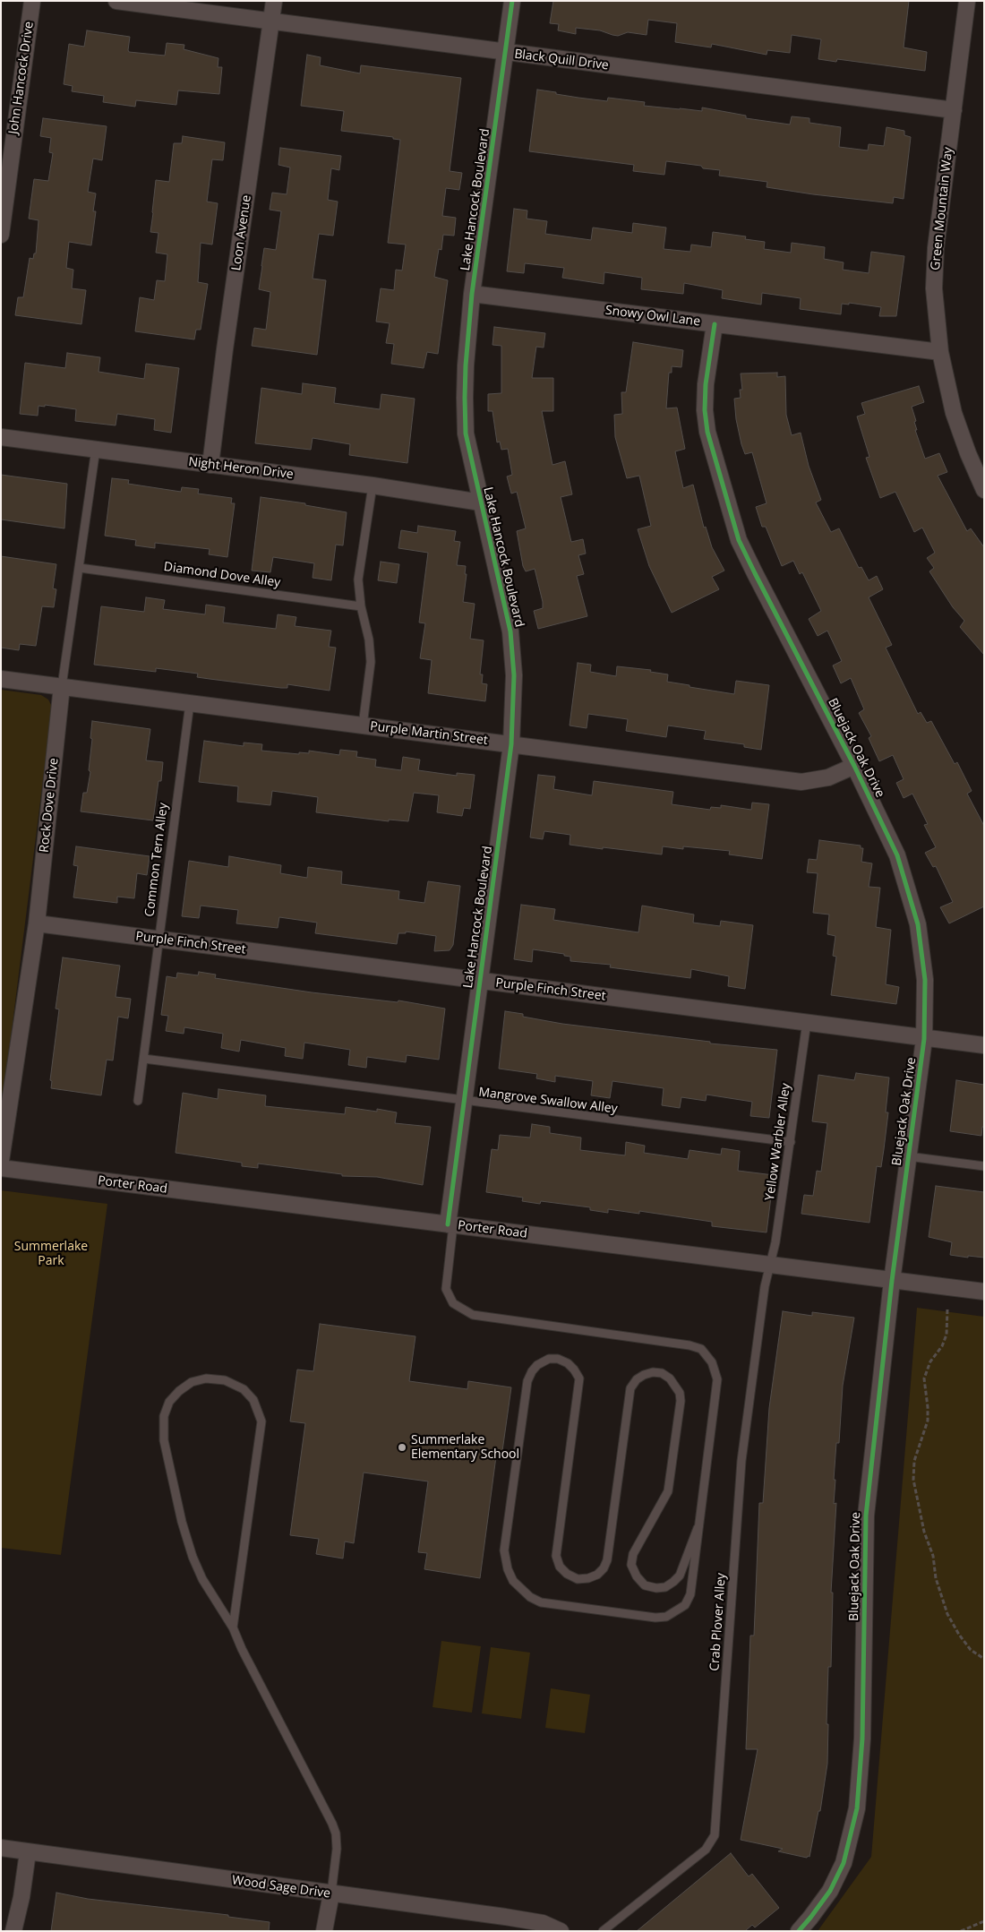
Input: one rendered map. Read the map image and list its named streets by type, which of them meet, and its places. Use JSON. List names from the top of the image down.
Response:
{
  "streets": {
    "street": [
      "Black Quill Drive",
      "John Hancock Drive",
      "Lake Hancock Boulevard",
      "Green Mountain Way",
      "Loon Avenue",
      "Snowy Owl Lane",
      "Night Heron Drive",
      "Purple Martin Street",
      "Bluejack Oak Drive",
      "Rock Dove Drive",
      "Purple Finch Street",
      "Porter Road",
      "Wood Sage Drive"
    ],
    "lane": [
      "Diamond Dove Alley",
      "Common Tern Alley",
      "Mangrove Swallow Alley",
      "Yellow Warbler Alley",
      "Crab Plover Alley"
    ]
  },
  "crossings": [
    ["Black Quill Drive", "Lake Hancock Boulevard"],
    ["Black Quill Drive", "Green Mountain Way"],
    ["Black Quill Drive", "Loon Avenue"],
    ["Lake Hancock Boulevard", "Snowy Owl Lane"],
    ["Lake Hancock Boulevard", "Night Heron Drive"],
    ["Lake Hancock Boulevard", "Purple Martin Street"],
    ["Lake Hancock Boulevard", "Purple Finch Street"],
    ["Lake Hancock Boulevard", "Mangrove Swallow Alley"],
    ["Lake Hancock Boulevard", "Porter Road"],
    ["Green Mountain Way", "Snowy Owl Lane"],
    ["Loon Avenue", "Night Heron Drive"],
    ["Snowy Owl Lane", "Bluejack Oak Drive"],
    ["Night Heron Drive", "Rock Dove Drive"],
    ["Diamond Dove Alley", "Rock Dove Drive"],
    ["Purple Martin Street", "Bluejack Oak Drive"],
    ["Purple Martin Street", "Rock Dove Drive"],
    ["Purple Martin Street", "Common Tern Alley"],
    ["Bluejack Oak Drive", "Purple Finch Street"],
    ["Bluejack Oak Drive", "Porter Road"],
    ["Rock Dove Drive", "Purple Finch Street"],
    ["Common Tern Alley", "Purple Finch Street"],
    ["Common Tern Alley", "Mangrove Swallow Alley"],
    ["Purple Finch Street", "Yellow Warbler Alley"],
    ["Mangrove Swallow Alley", "Yellow Warbler Alley"],
    ["Yellow Warbler Alley", "Porter Road"],
    ["Yellow Warbler Alley", "Crab Plover Alley"],
    ["Porter Road", "Crab Plover Alley"]
  ],
  "parks": ["Summerlake Park"],
  "places": ["Summerlake Elementary School"]
}
